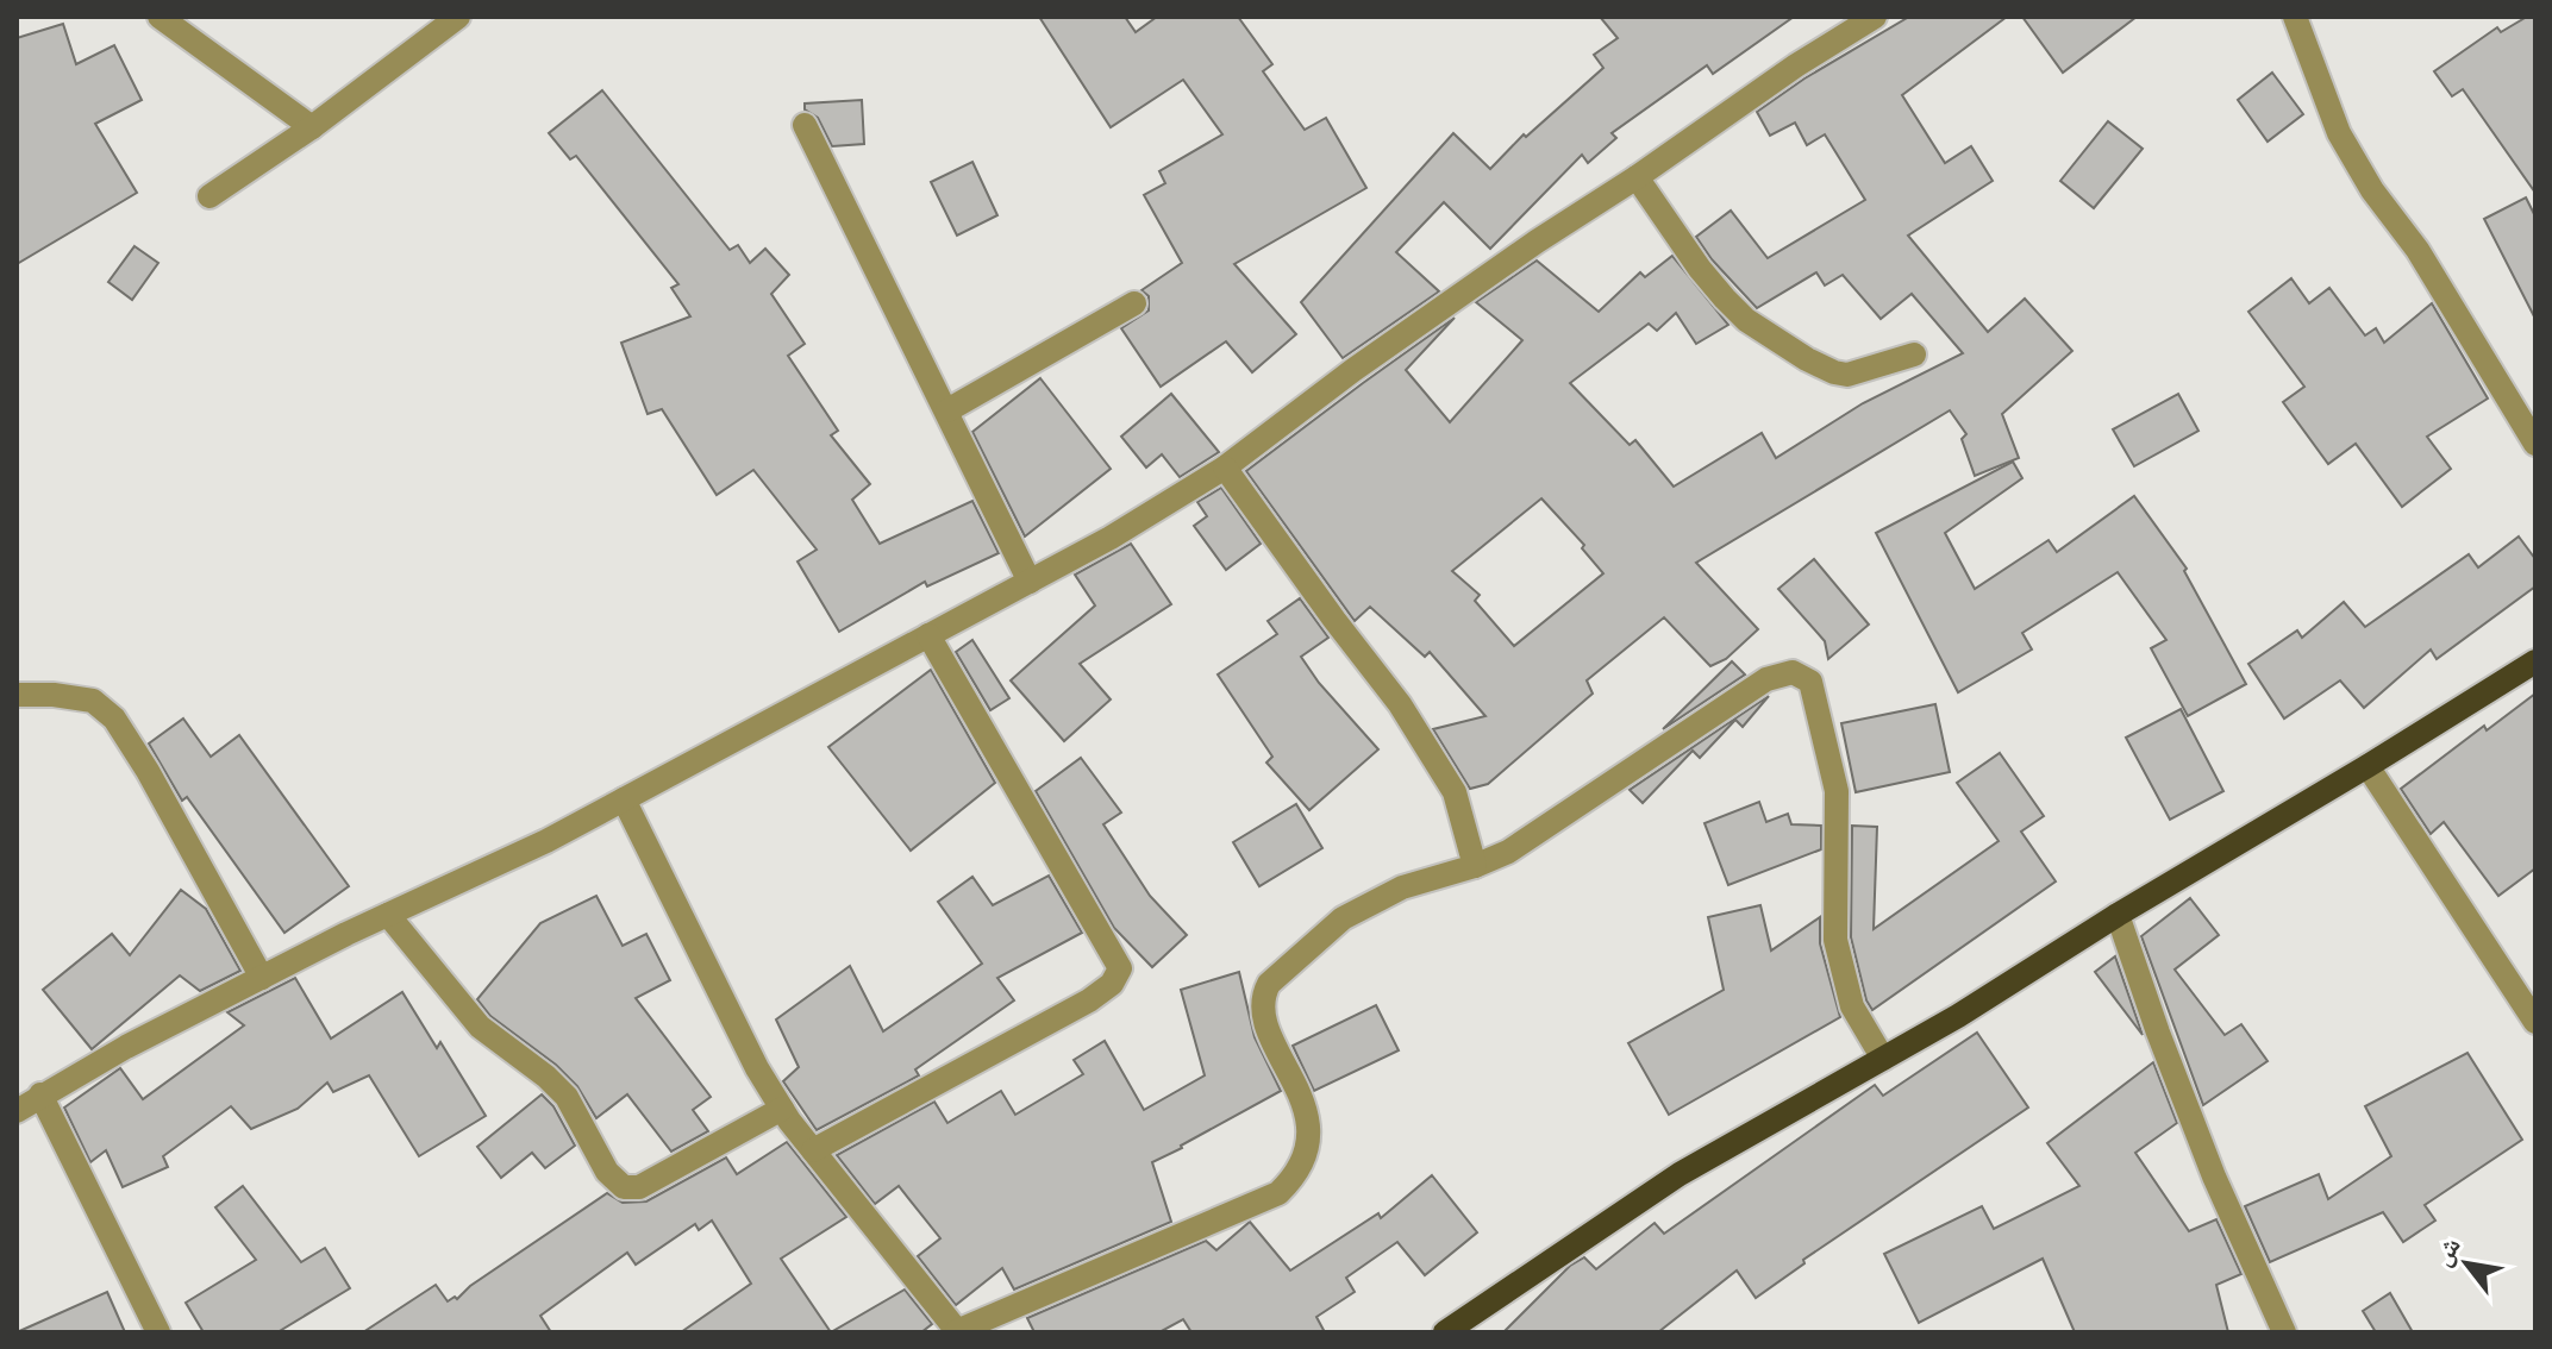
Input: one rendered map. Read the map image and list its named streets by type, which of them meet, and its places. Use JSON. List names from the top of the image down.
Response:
{
  "north": "top left"
}
